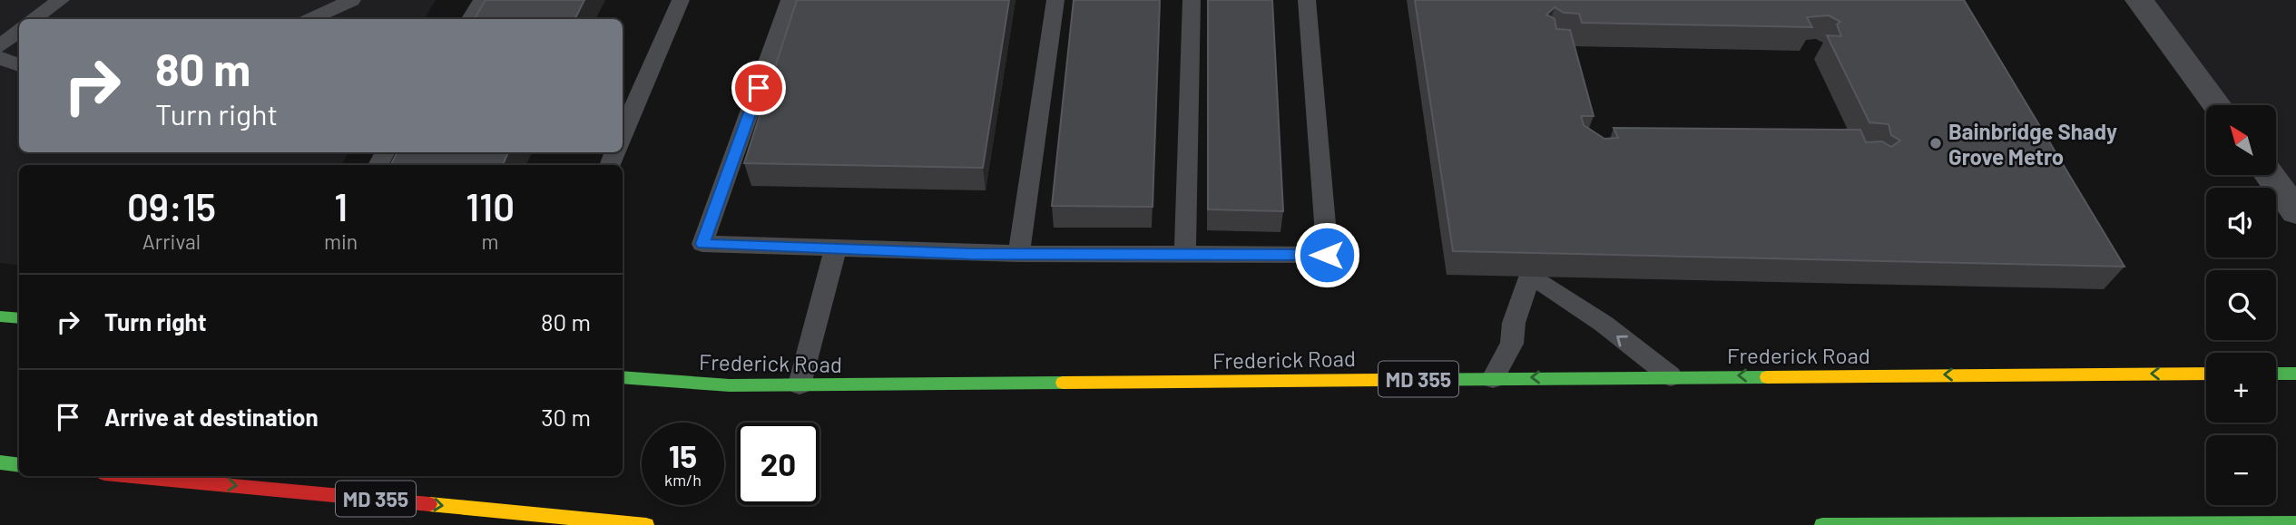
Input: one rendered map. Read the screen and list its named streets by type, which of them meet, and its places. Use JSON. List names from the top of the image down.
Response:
{
  "streets": {
    "main road": ["Frederick Road", "MD 355"]
  },
  "one_way": ["Frederick Road"],
  "places": ["Bainbridge Shady Grove Metro"],
  "north": "top left",
  "page": {
    "turn": ["80 m", "Turn right"],
    "map_buttons": ["+", "−"],
    "eta": [
      "09:15",
      "Arrival",
      "1",
      "min",
      "110",
      "m"
    ],
    "list": [
      {
        "name": "Turn right",
        "value": "80 m"
      },
      {
        "name": "Arrive at destination",
        "value": "30 m"
      }
    ],
    "speed": "15 km/h",
    "limit": "20"
  }
}
